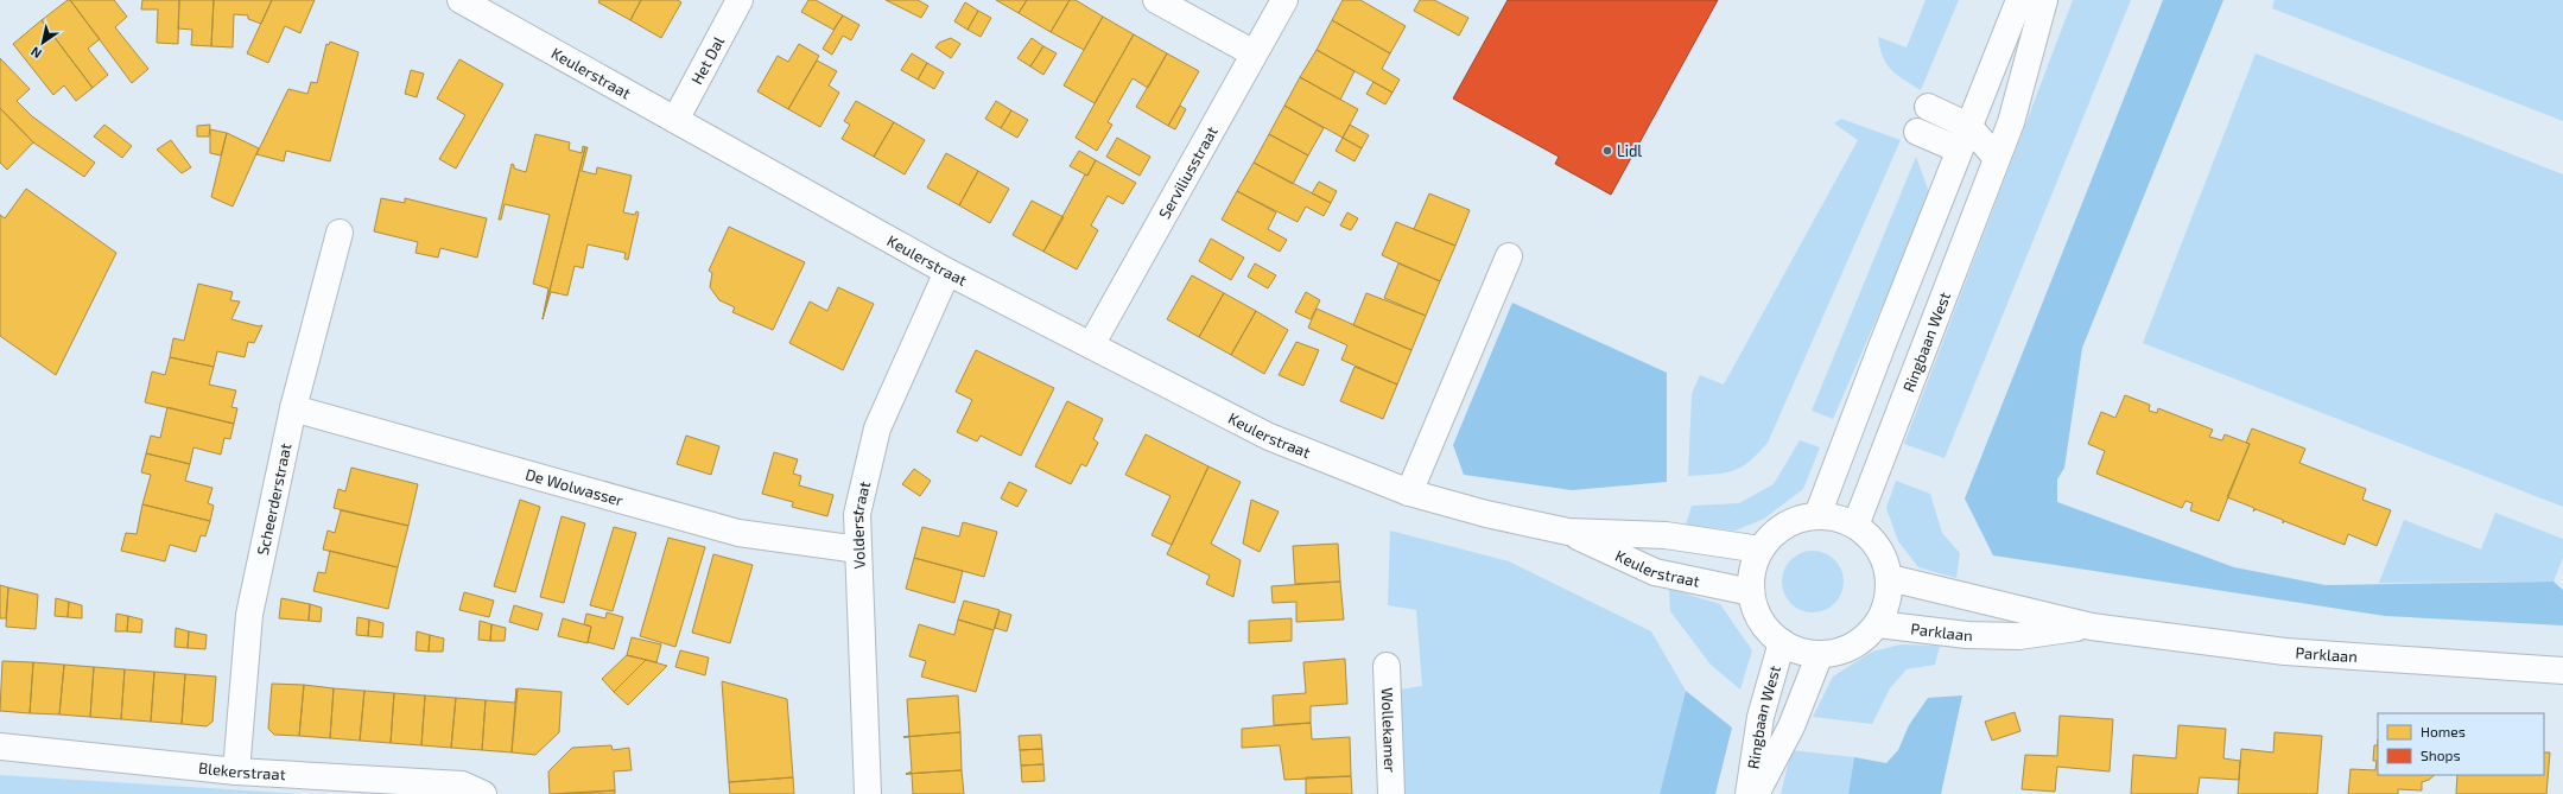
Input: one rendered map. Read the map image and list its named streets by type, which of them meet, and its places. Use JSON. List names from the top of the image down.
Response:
{
  "streets": {
    "street": [
      "Het Dal",
      "Keulerstraat",
      "Serviliusstraat",
      "Ringbaan West",
      "De Wolwasser",
      "Scheerderstraat",
      "Volderstraat",
      "Parklaan",
      "Wollekamer",
      "Blekerstraat"
    ]
  },
  "crossings": [
    ["Het Dal", "Keulerstraat"],
    ["Keulerstraat", "Serviliusstraat"],
    ["Keulerstraat", "Ringbaan West"],
    ["Keulerstraat", "Volderstraat"],
    ["Keulerstraat", "Parklaan"],
    ["Ringbaan West", "Parklaan"],
    ["De Wolwasser", "Scheerderstraat"],
    ["De Wolwasser", "Volderstraat"],
    ["Scheerderstraat", "Blekerstraat"]
  ],
  "places": ["Lidl"],
  "legend": ["Homes", "Shops"],
  "north": "bottom left"
}
